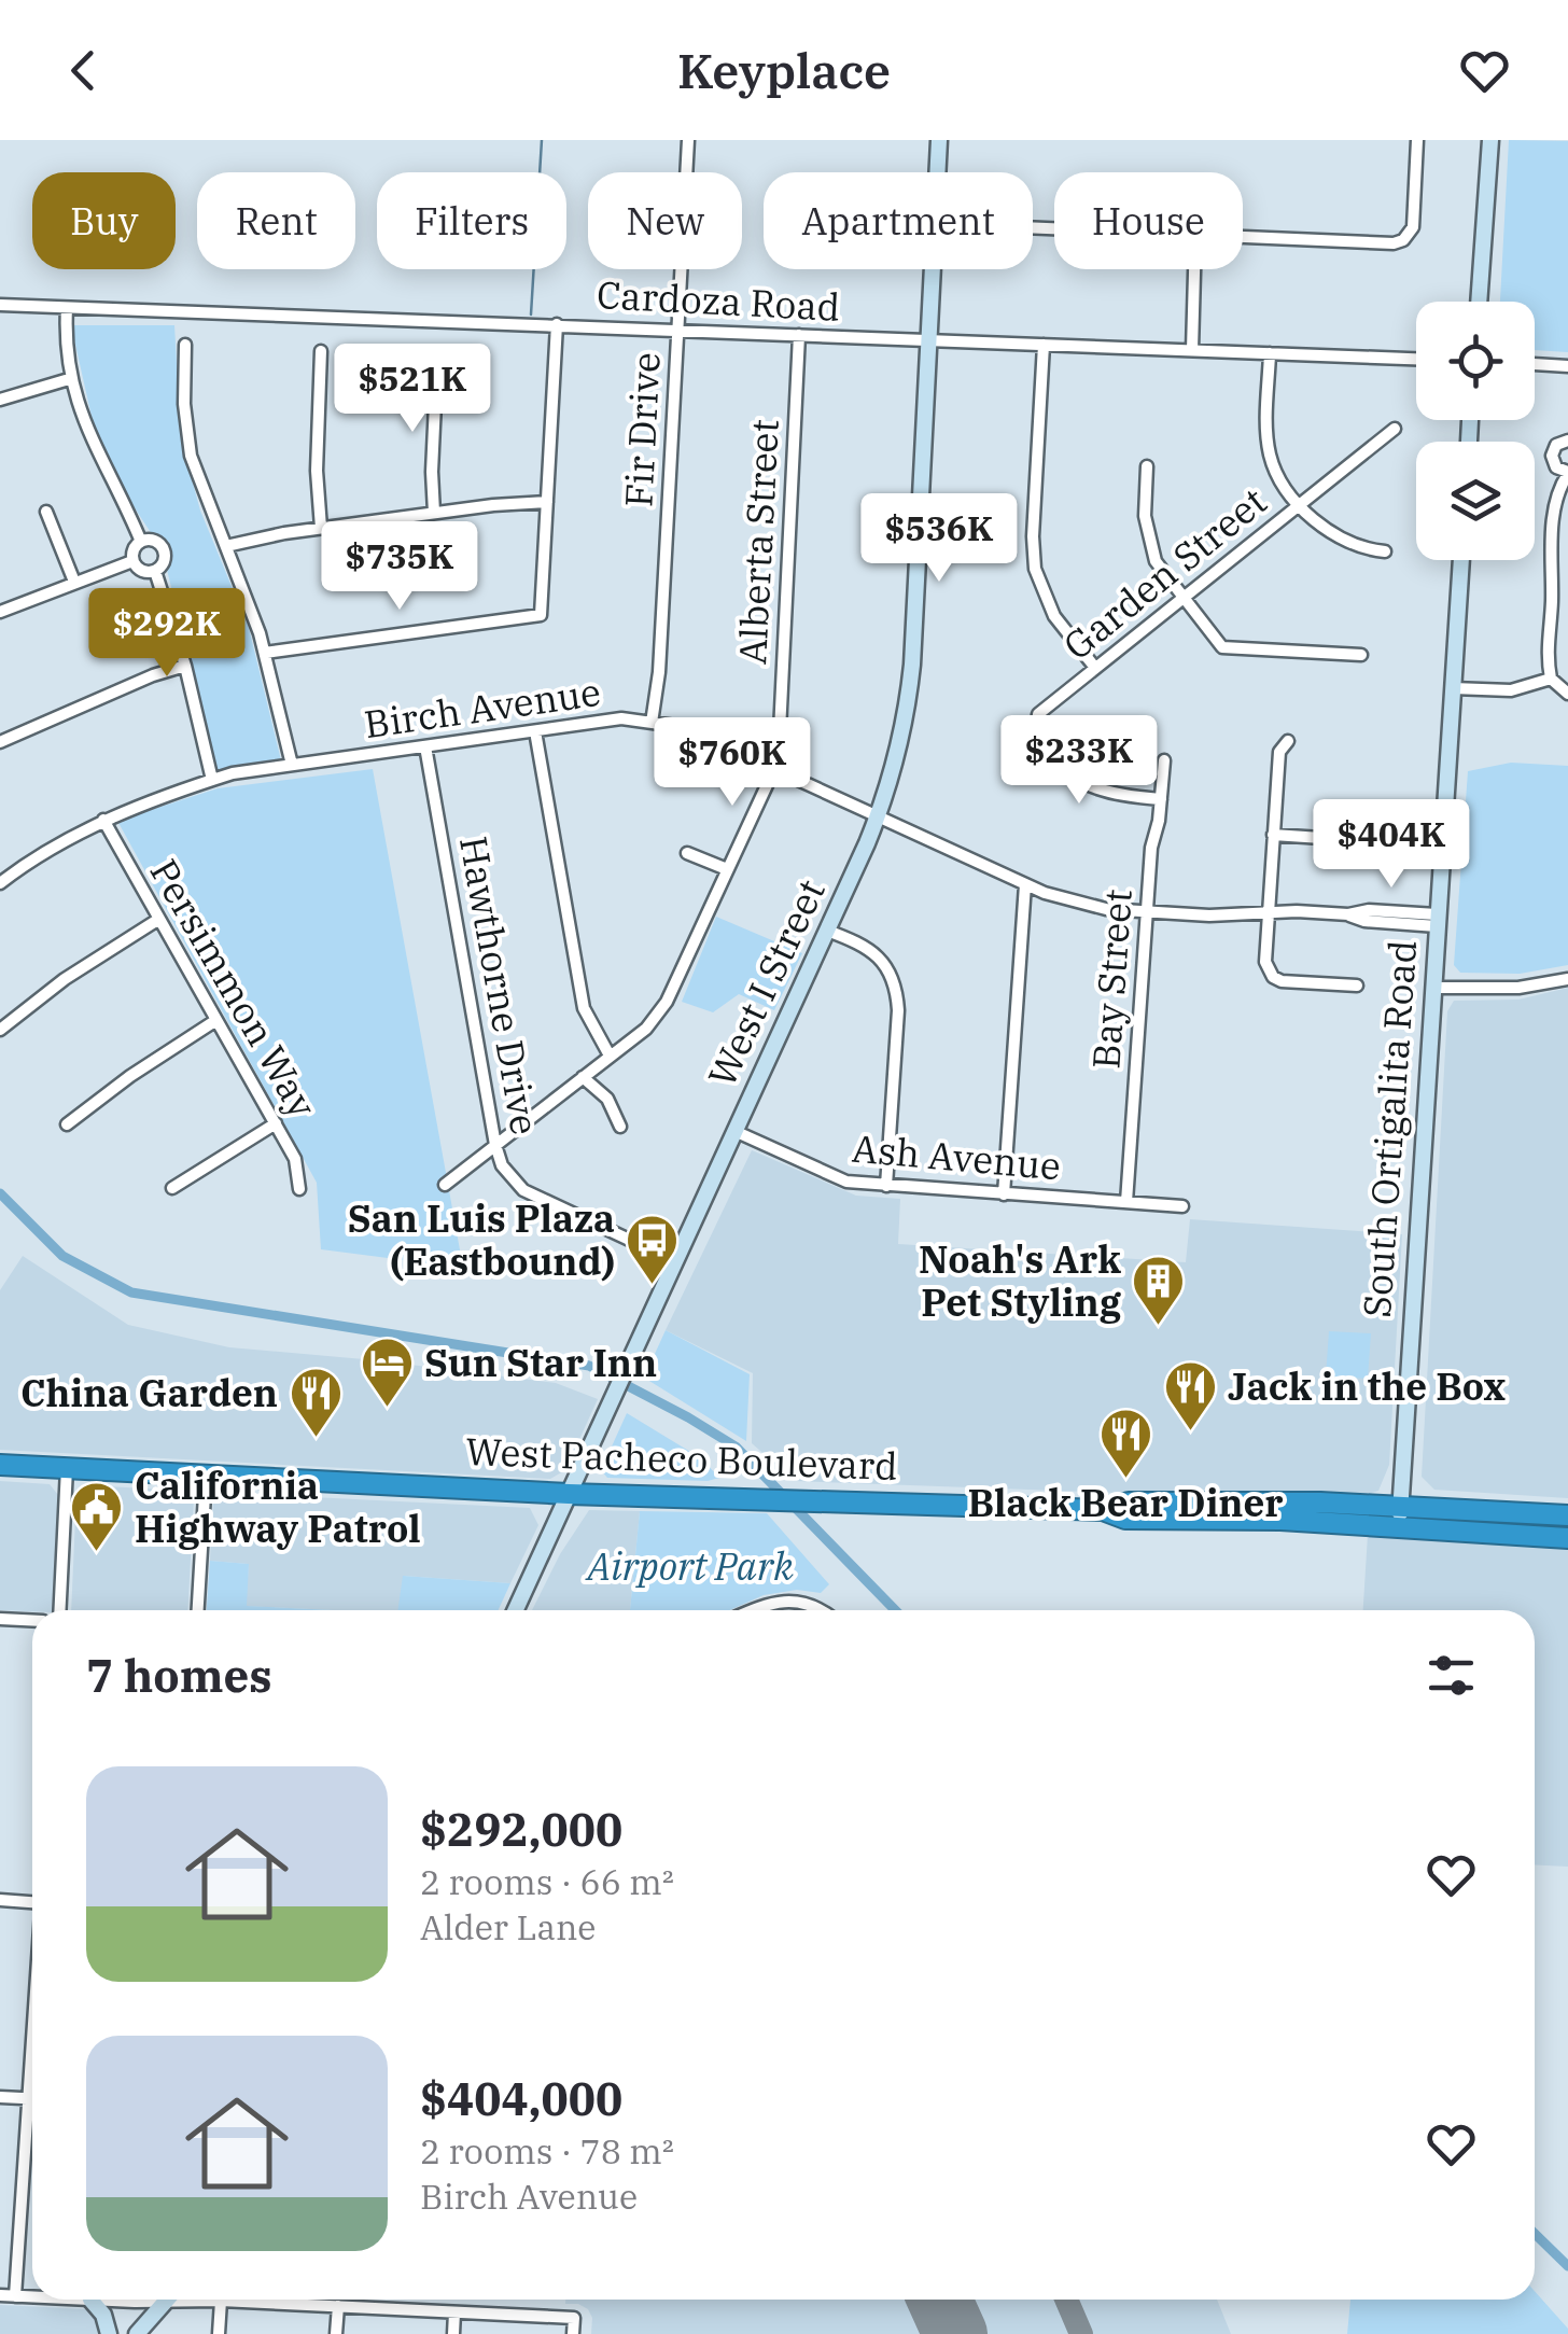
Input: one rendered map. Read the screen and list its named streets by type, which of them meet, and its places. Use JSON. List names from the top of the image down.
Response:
{
  "streets": {
    "highway": ["West Pacheco Boulevard"],
    "street": [
      "Cardoza Road",
      "Fir Drive",
      "Alberta Street",
      "Garden Street",
      "Birch Avenue",
      "Bay Street",
      "West I Street",
      "Hawthorne Drive",
      "Persimmon Way",
      "South Ortigalita Road",
      "Ash Avenue"
    ]
  },
  "crossings": [
    ["Cardoza Road", "Fir Drive"],
    ["Cardoza Road", "Alberta Street"],
    ["Cardoza Road", "West I Street"],
    ["Fir Drive", "Birch Avenue"],
    ["Alberta Street", "Birch Avenue"],
    ["Alberta Street", "Hawthorne Drive"],
    ["Garden Street", "Bay Street"],
    ["Birch Avenue", "Bay Street"],
    ["Birch Avenue", "West I Street"],
    ["Birch Avenue", "Hawthorne Drive"],
    ["Birch Avenue", "Persimmon Way"],
    ["Birch Avenue", "South Ortigalita Road"],
    ["Bay Street", "Ash Avenue"],
    ["West I Street", "Hawthorne Drive"],
    ["West I Street", "Ash Avenue"],
    ["West I Street", "West Pacheco Boulevard"],
    ["South Ortigalita Road", "West Pacheco Boulevard"]
  ],
  "parks": ["Airport Park"],
  "places": {
    "bus stop": ["San Luis Plaza (Eastbound)"],
    "building": ["Noah's Ark Pet Styling"],
    "hotel": ["Sun Star Inn"],
    "restaurant": ["Jack in the Box", "China Garden", "Black Bear Diner"],
    "public building": ["California Highway Patrol"]
  },
  "page": {
    "header": "Keyplace",
    "chip": [
      "Buy",
      "Rent",
      "Filters",
      "New",
      "Apartment",
      "House"
    ],
    "price": [
      "$521K",
      "$536K",
      "$735K",
      "$292K",
      "$233K",
      "$760K",
      "$404K"
    ],
    "heading": "7 homes",
    "list": [
      {
        "name": "$292,000",
        "note": "2 rooms · 66 m² · Alder Lane"
      },
      {
        "name": "$404,000",
        "note": "2 rooms · 78 m² · Birch Avenue"
      }
    ]
  }
}
